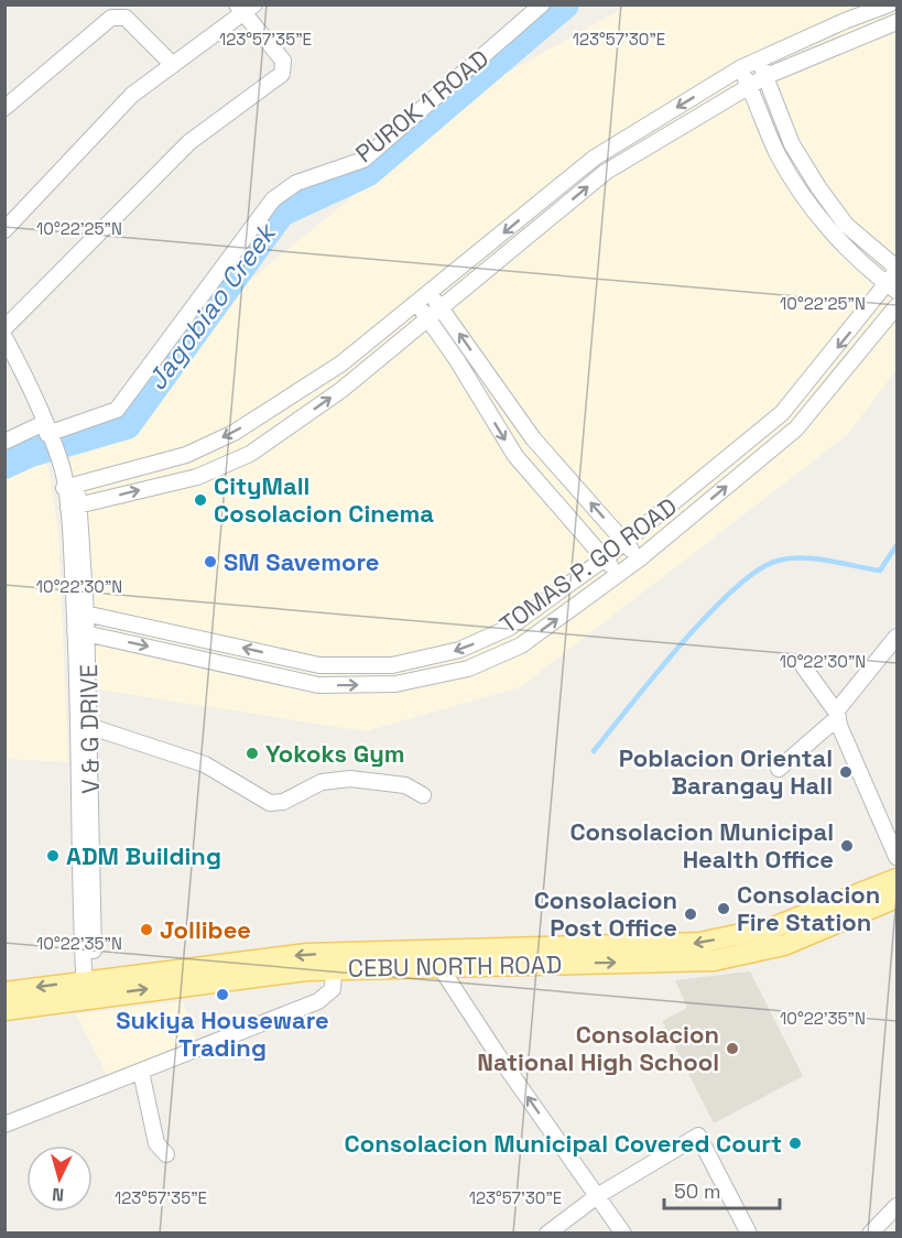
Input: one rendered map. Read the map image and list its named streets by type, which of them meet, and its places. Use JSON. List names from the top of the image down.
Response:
{
  "streets": {
    "main road": ["CEBU NORTH ROAD"],
    "street": ["PUROK 1 ROAD", "TOMAS P. GO ROAD", "V & G DRIVE"]
  },
  "crossings": [
    ["PUROK 1 ROAD", "V & G DRIVE"],
    ["TOMAS P. GO ROAD", "V & G DRIVE"],
    ["V & G DRIVE", "CEBU NORTH ROAD"]
  ],
  "water": ["Jagobiao Creek"],
  "places": [
    "CityMall Cosolacion Cinema",
    "SM Savemore",
    "Yokoks Gym",
    "Poblacion Oriental Barangay Hall",
    "Consolacion Municipal Health Office",
    "ADM Building",
    "Consolacion Fire Station",
    "Consolacion Post Office",
    "Jollibee",
    "Sukiya Houseware Trading",
    "Consolacion National High School",
    "Consolacion Municipal Covered Court"
  ],
  "scale_bar": "50 m",
  "north": "bottom",
  "coordinates": [
    "123°57'35\"E",
    "123°57'30\"E",
    "10°22'25\"N",
    "10°22'30\"N",
    "10°22'35\"N"
  ]
}
